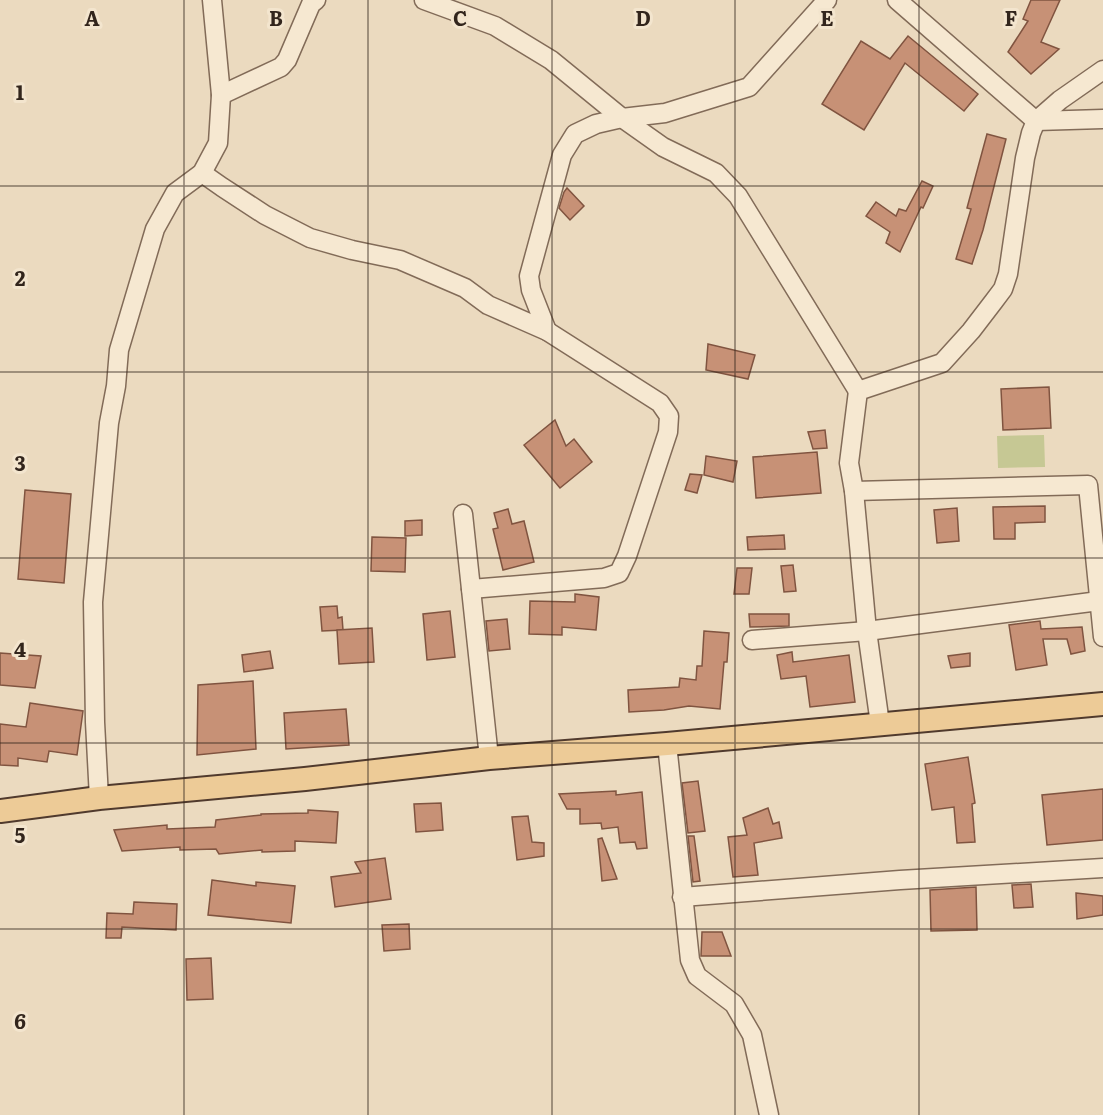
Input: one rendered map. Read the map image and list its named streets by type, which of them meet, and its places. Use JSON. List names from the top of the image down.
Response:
{
  "grid": {
    "columns": [
      "A",
      "B",
      "C",
      "D",
      "E",
      "F"
    ],
    "rows": [
      "1",
      "2",
      "3",
      "4",
      "5",
      "6"
    ]
  }
}
